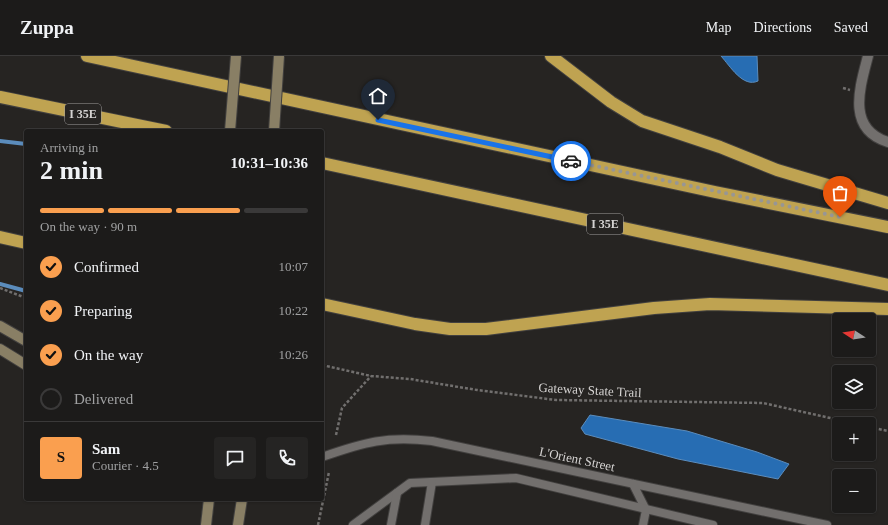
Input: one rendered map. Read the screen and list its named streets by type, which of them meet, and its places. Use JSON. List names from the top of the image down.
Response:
{
  "streets": {
    "highway": ["I 35E"],
    "lane": ["L'Orient Street"],
    "path": ["Gateway State Trail"]
  },
  "north": "left",
  "page": {
    "header": "Zuppa",
    "nav": ["Map", "Directions", "Saved"],
    "heading": ["2 min", "Arriving in", "10:31–10:36"],
    "panel": ["Sam", "Courier · 4.5"],
    "bar": "On the way · 90 m",
    "list": [
      ["Confirmed", "10:07"],
      ["Preparing", "10:22"],
      ["On the way", "10:26"],
      "Delivered"
    ],
    "map_buttons": ["+", "−"],
    "round": "S"
  }
}
